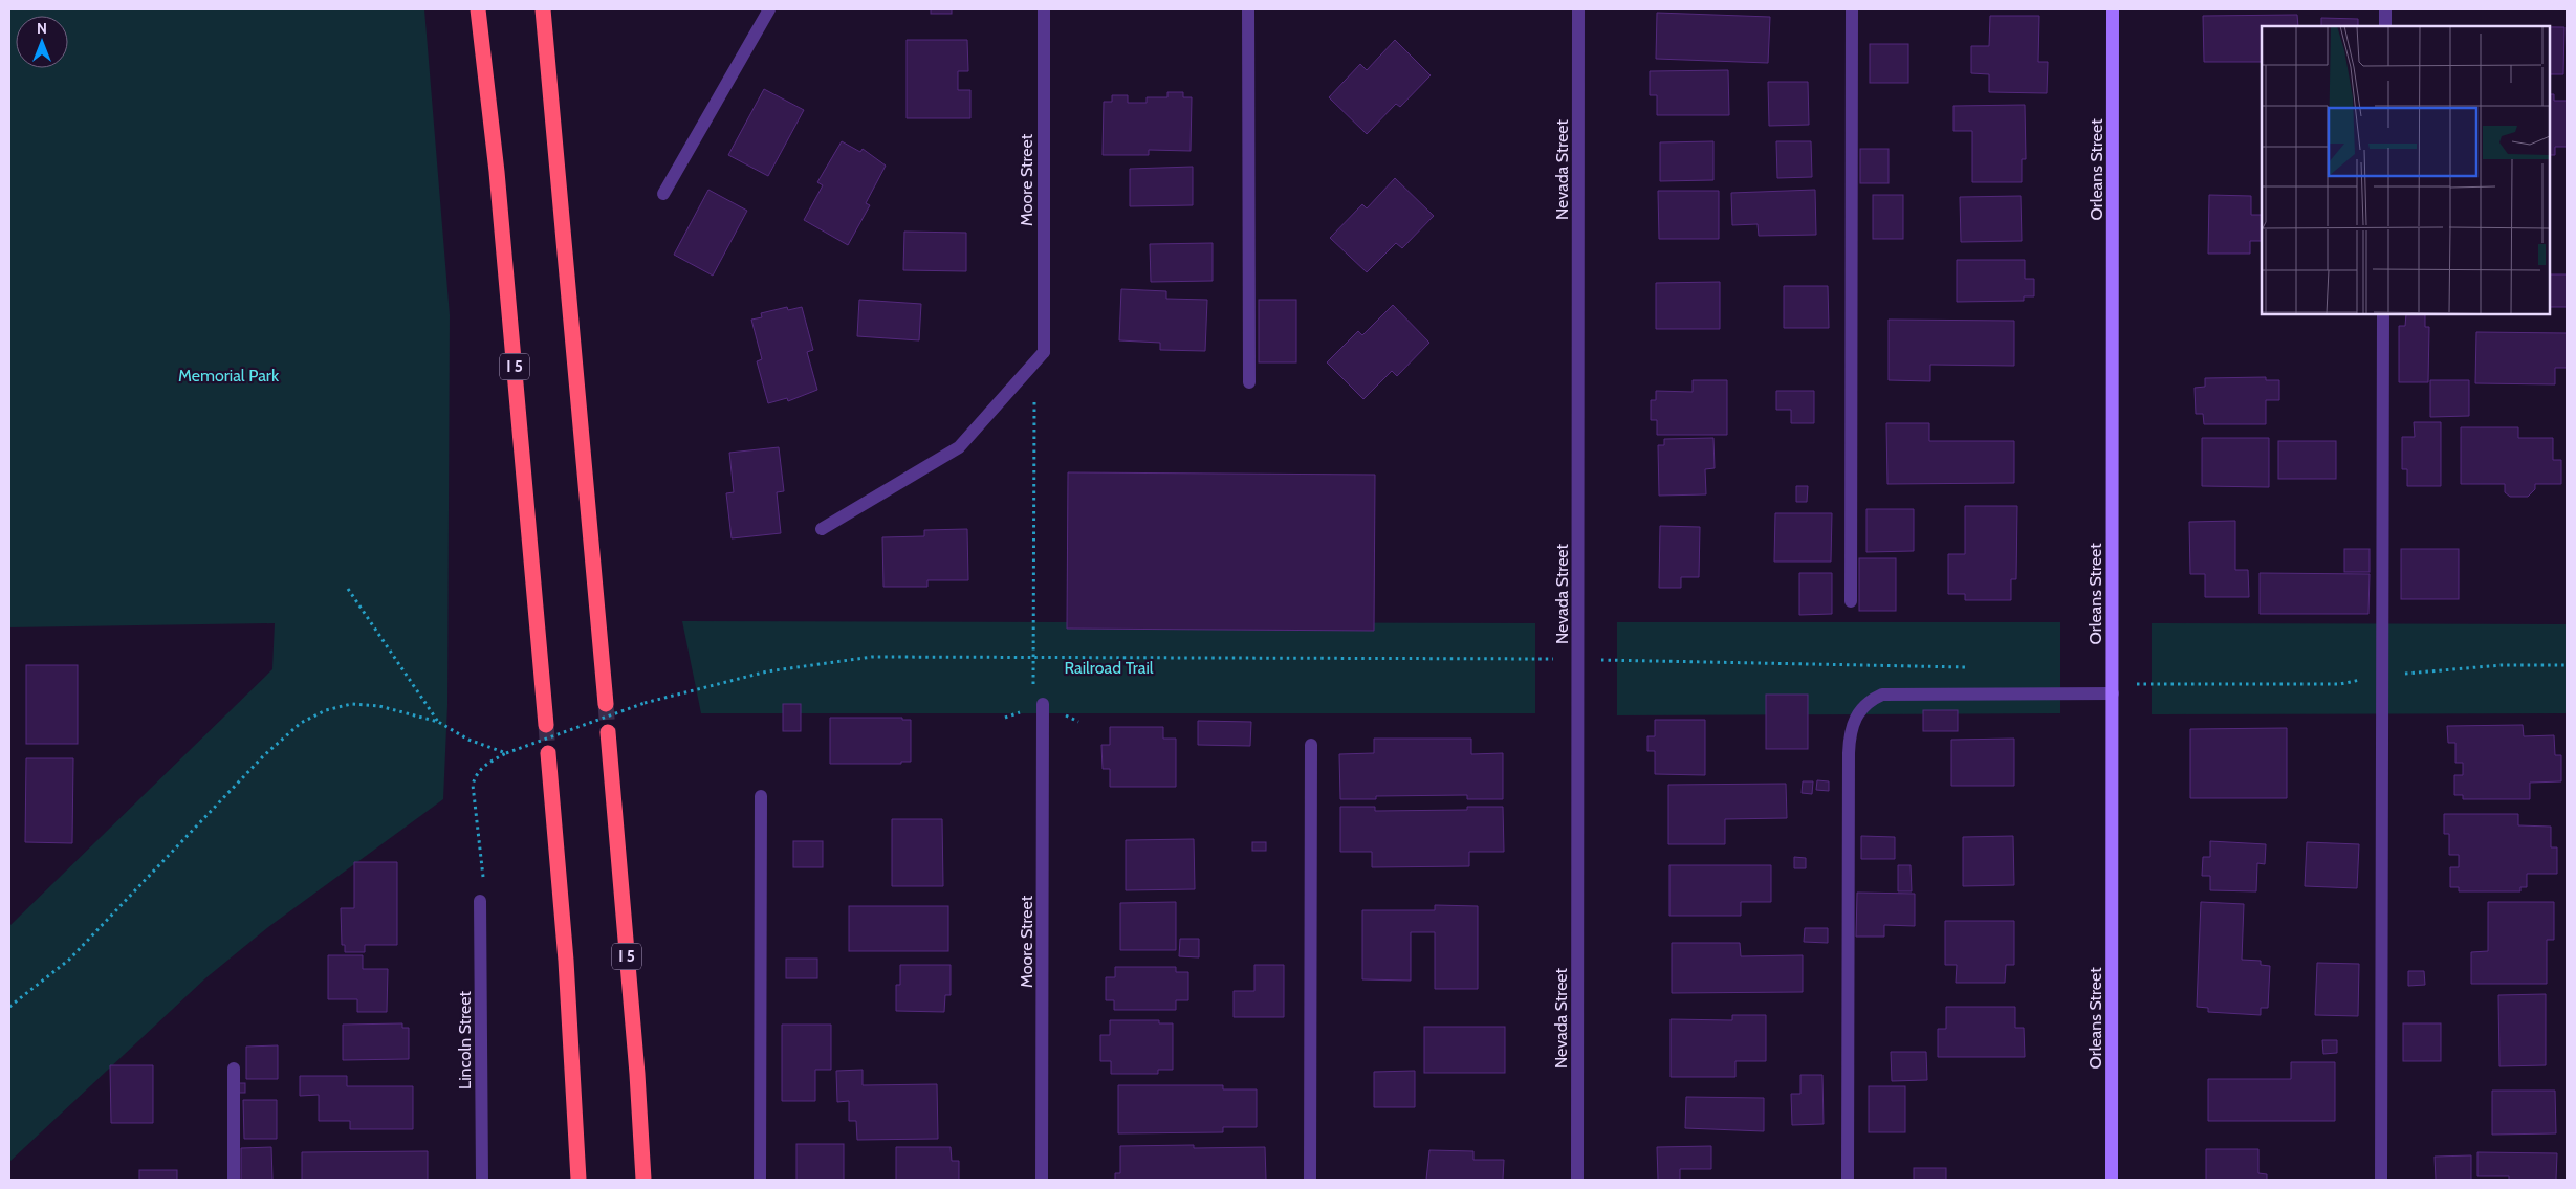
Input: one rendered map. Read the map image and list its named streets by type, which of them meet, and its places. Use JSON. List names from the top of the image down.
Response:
{
  "streets": {
    "highway": ["I 5"],
    "main road": ["Orleans Street"],
    "street": ["Nevada Street", "Moore Street", "Lincoln Street"]
  },
  "parks": ["Memorial Park", "Railroad Trail"],
  "north": "top"
}
